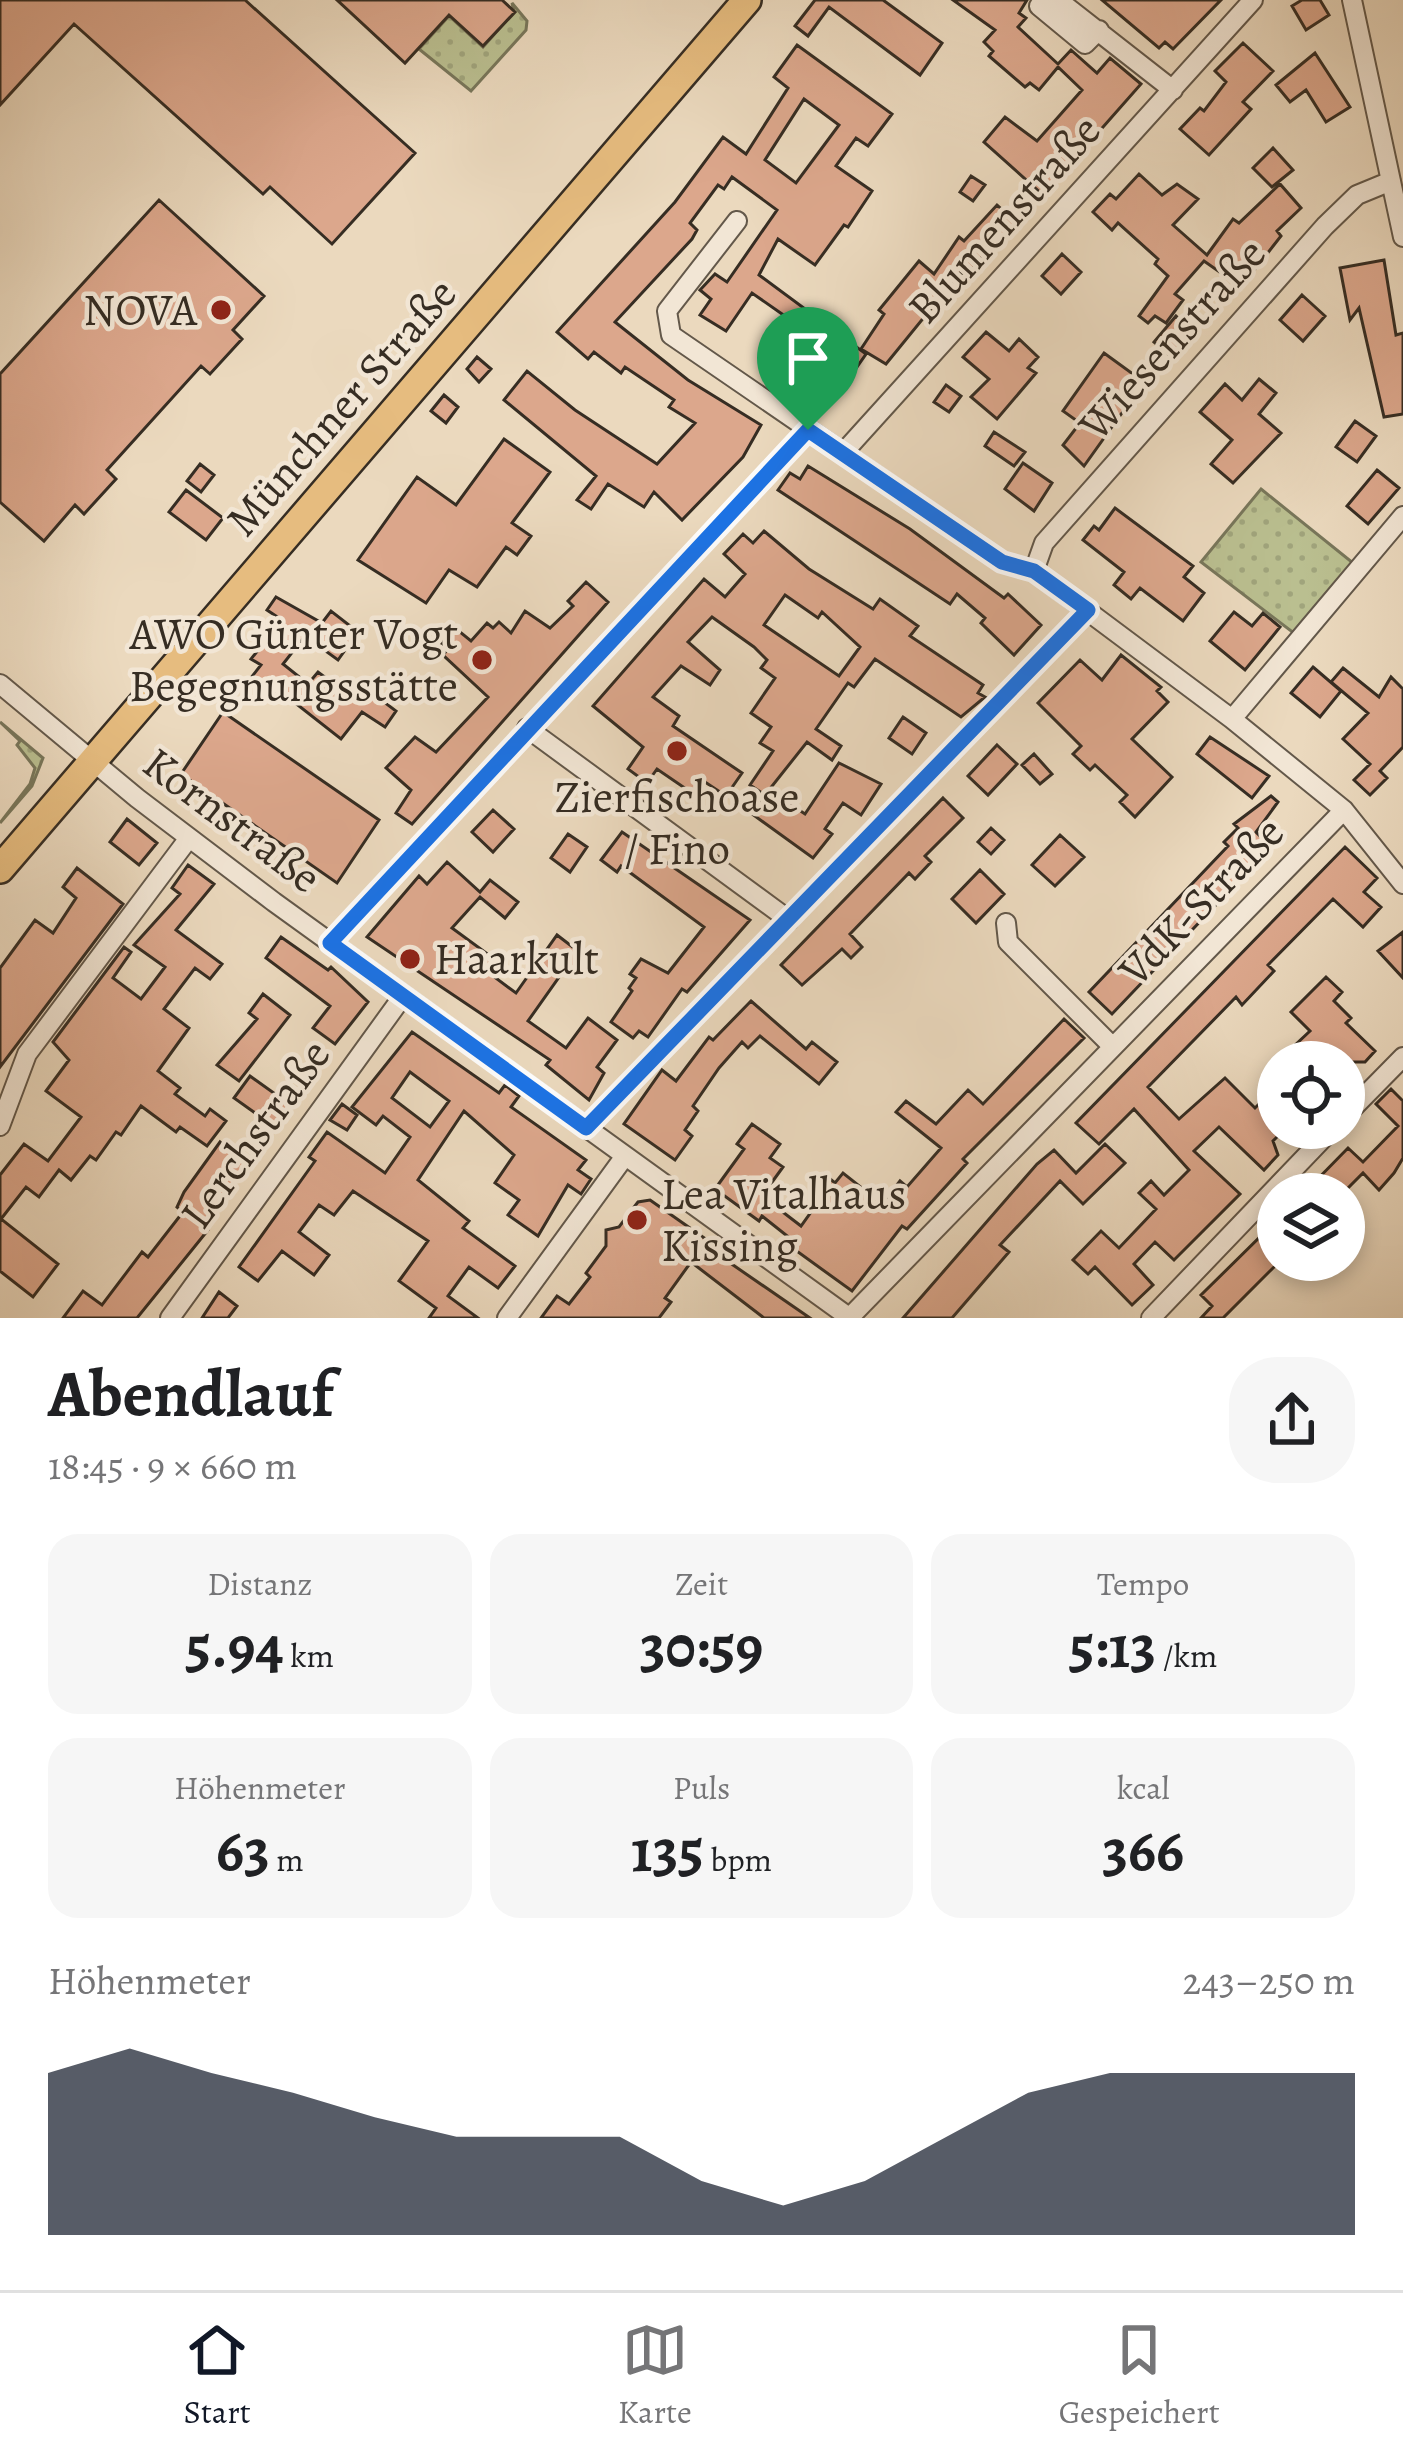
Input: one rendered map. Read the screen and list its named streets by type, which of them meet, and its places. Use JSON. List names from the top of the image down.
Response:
{
  "streets": {
    "main road": ["Münchner Straße"],
    "street": [
      "Blumenstraße",
      "Wiesenstraße",
      "Kornstraße",
      "VdK-Straße",
      "Lerchstraße"
    ]
  },
  "crossings": [
    ["Blumenstraße", "VdK-Straße"],
    ["Wiesenstraße", "VdK-Straße"],
    ["Münchner Straße", "Kornstraße"],
    ["Kornstraße", "VdK-Straße"],
    ["Kornstraße", "Lerchstraße"]
  ],
  "places": [
    "NOVA",
    "AWO Günter Vogt Begegnungsstätte",
    "Zierfischoase / Fino",
    "Haarkult",
    "Lea Vitalhaus Kissing"
  ],
  "page": {
    "heading": ["Abendlauf", "18:45 · 9 × 660 m"],
    "stats": [
      ["Distanz", "5.94 km"],
      ["Zeit", "30:59"],
      ["Tempo", "5:13 /km"],
      ["Höhenmeter", "63 m"],
      ["Puls", "135 bpm"],
      ["kcal", "366"]
    ],
    "chart": ["Höhenmeter", "243–250 m"],
    "tabs": ["Start", "Karte", "Gespeichert"]
  }
}
